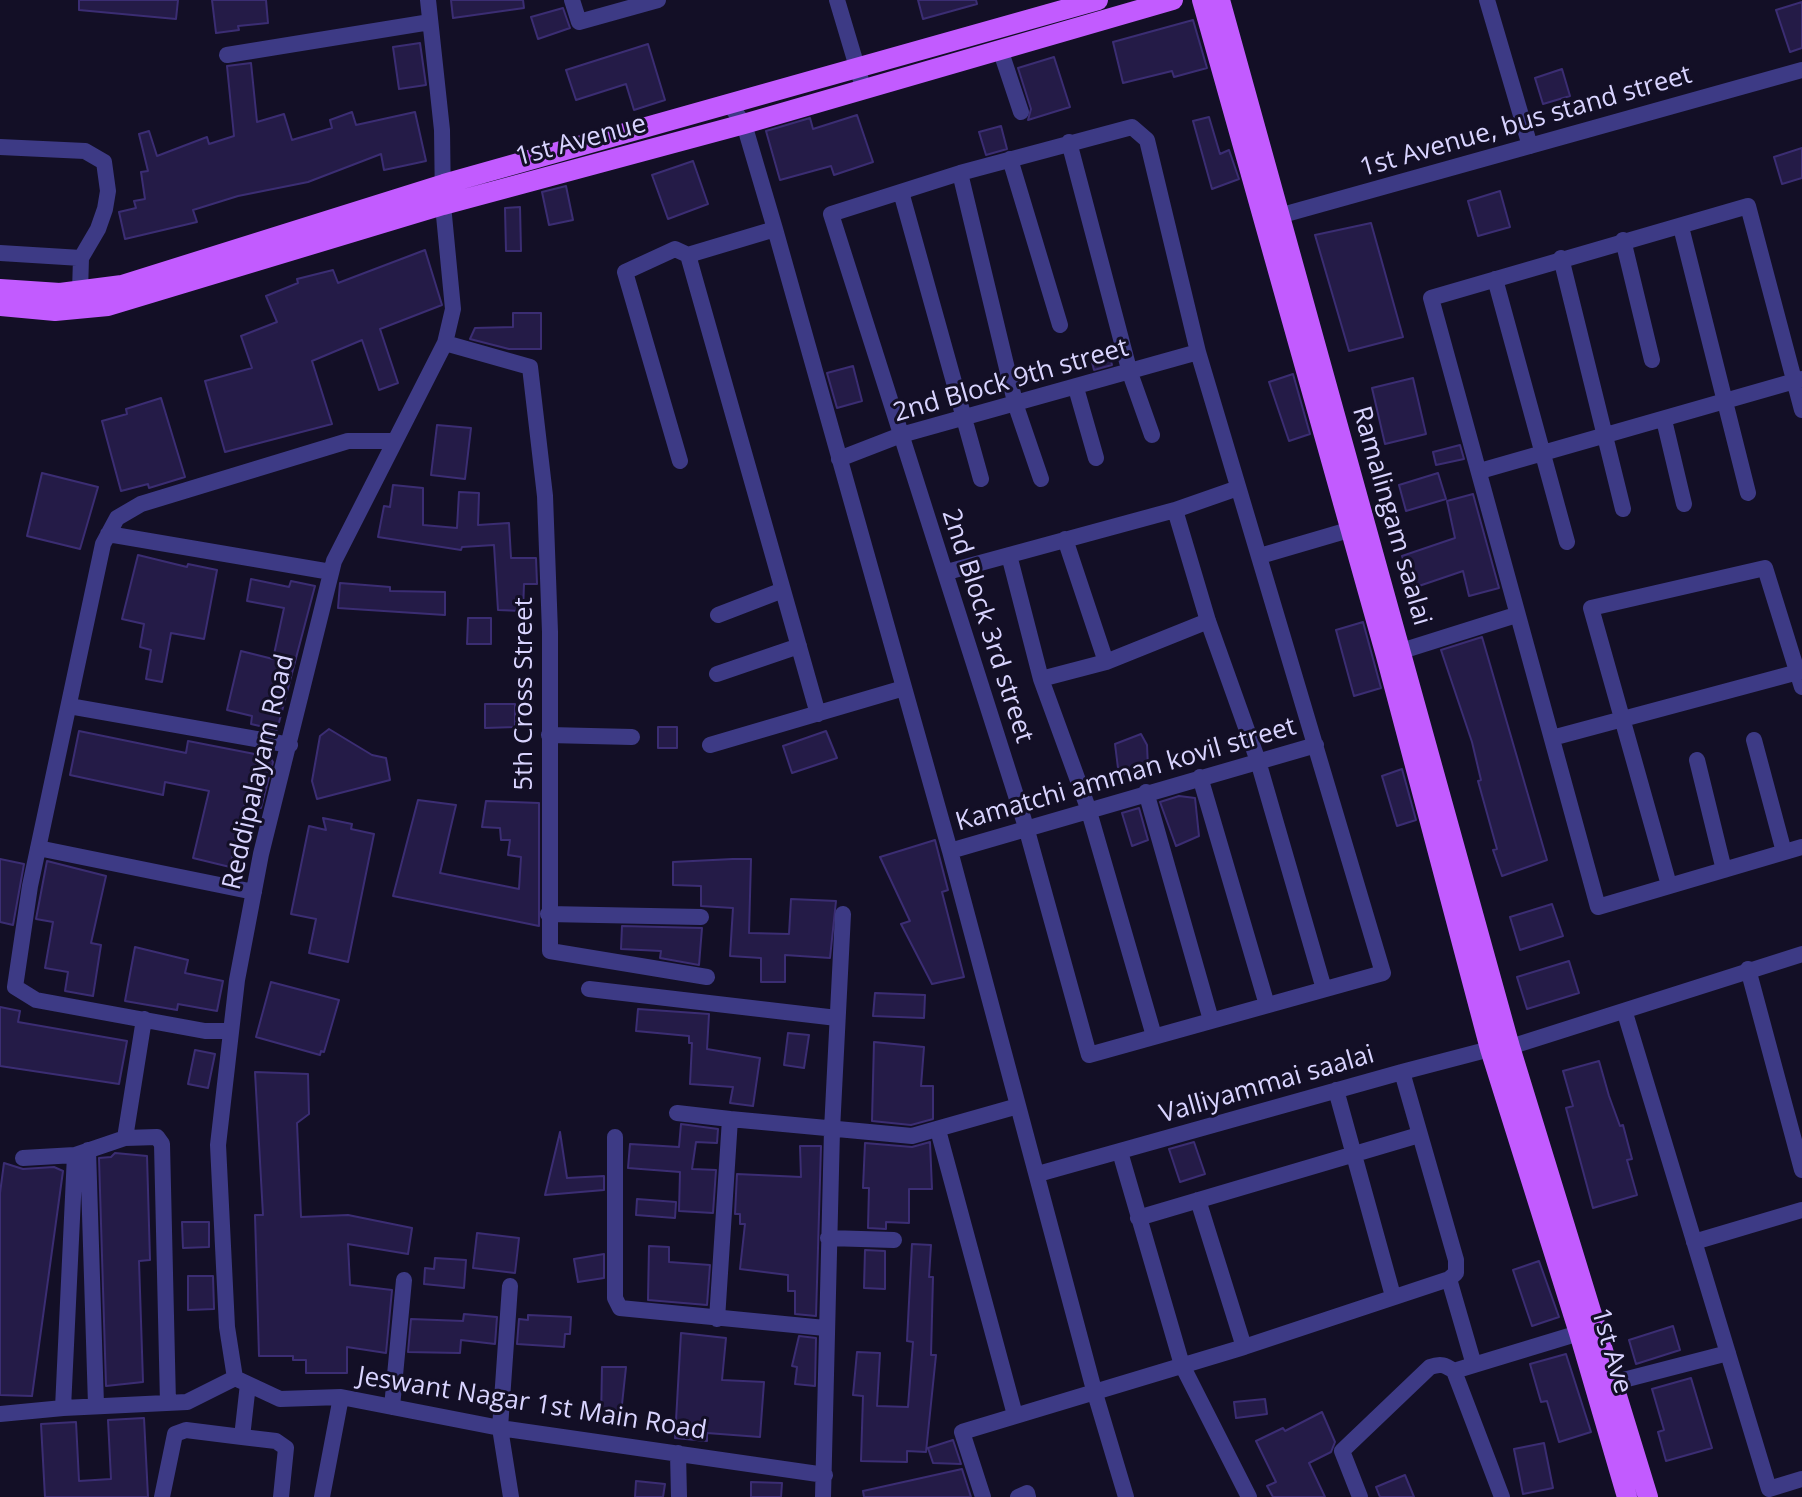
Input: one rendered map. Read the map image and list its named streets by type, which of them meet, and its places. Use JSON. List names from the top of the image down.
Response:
{
  "streets": {
    "main road": ["1st Avenue", "1st Ave"],
    "street": [
      "1st Avenue, bus stand street",
      "2nd Block 9th street",
      "2nd Block 3rd street",
      "5th Cross Street",
      "Reddipalayam Road",
      "Kamatchi amman kovil street",
      "Valliyammai saalai",
      "Jeswant Nagar 1st Main Road"
    ]
  },
  "crossings": [
    ["1st Avenue", "Reddipalayam Road"],
    ["2nd Block 9th street", "2nd Block 3rd street"],
    ["2nd Block 3rd street", "Kamatchi amman kovil street"],
    ["5th Cross Street", "Reddipalayam Road"],
    ["Reddipalayam Road", "Jeswant Nagar 1st Main Road"],
    ["Valliyammai saalai", "1st Ave"]
  ]
}
